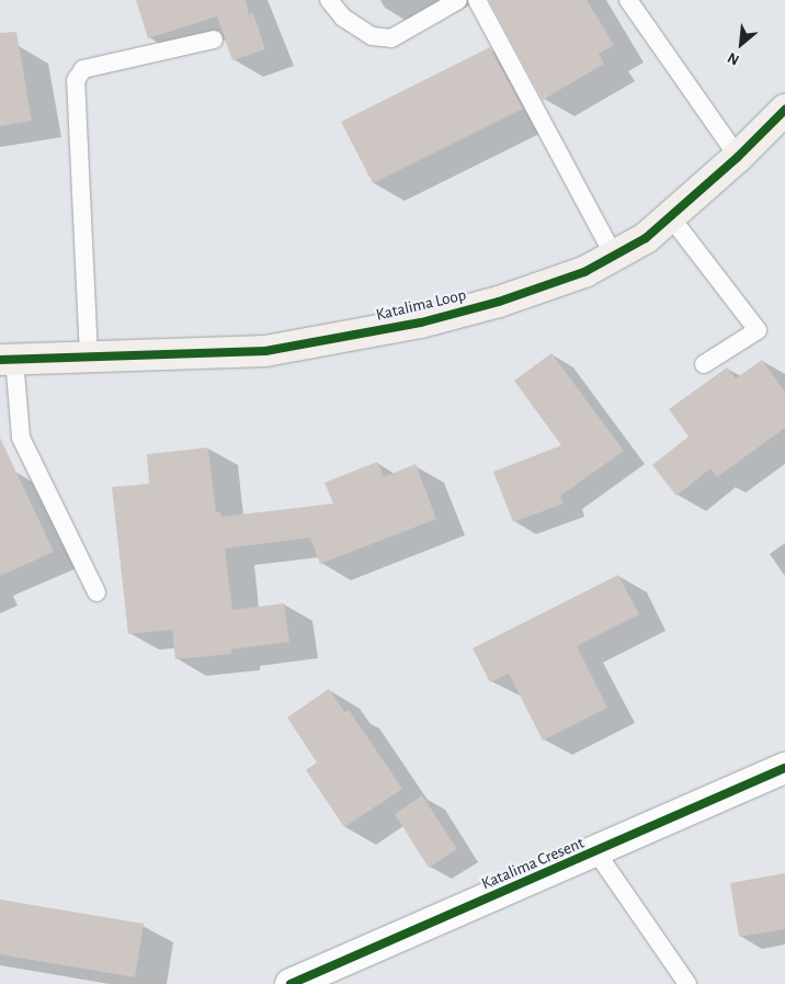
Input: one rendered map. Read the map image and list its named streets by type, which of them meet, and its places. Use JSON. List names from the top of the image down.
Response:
{
  "streets": {
    "street": ["Katalima Loop", "Katalima Cresent"]
  },
  "north": "bottom left"
}
